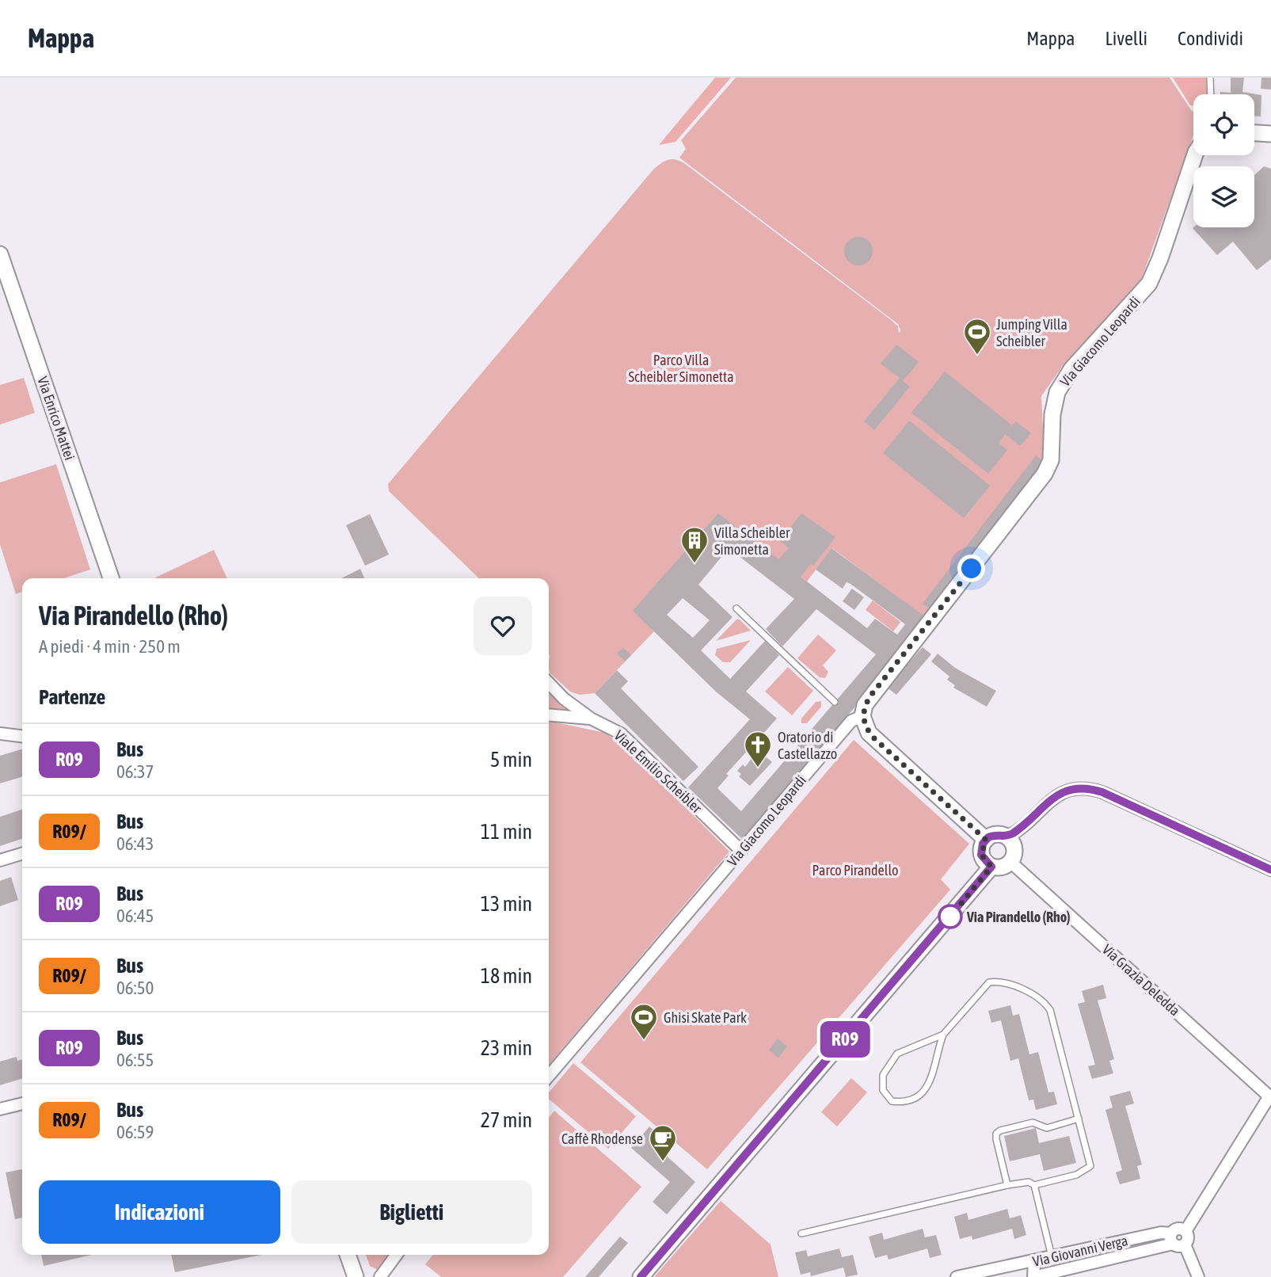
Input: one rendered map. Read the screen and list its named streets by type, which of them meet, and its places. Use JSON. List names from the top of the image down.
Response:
{
  "streets": {
    "street": [
      "Via Giacomo Leopardi",
      "Via Enrico Mattei",
      "Viale Emilio Scheibler",
      "Via Grazia Deledda",
      "Via Giovanni Verga"
    ]
  },
  "crossings": [
    ["Via Giacomo Leopardi", "Viale Emilio Scheibler"]
  ],
  "parks": ["Parco Villa Scheibler Simonetta", "Parco Pirandello"],
  "places": {
    "sports": ["Jumping Villa Scheibler", "Ghisi Skate Park"],
    "building": ["Villa Scheibler Simonetta"],
    "church": ["Oratorio di Castellazzo"],
    "other": ["Via Pirandello (Rho)"],
    "cafe": ["Caffè Rhodense"]
  },
  "lines": ["bus line R09"],
  "page": {
    "header": "Mappa",
    "nav": ["Mappa", "Livelli", "Condividi"],
    "on_map": "R09",
    "heading": [
      ["Via Pirandello (Rho)", "A piedi · 4 min · 250 m"],
      "Partenze"
    ],
    "list": [
      {
        "mark": "R09",
        "name": "Bus",
        "note": "06:37",
        "value": "5 min"
      },
      {
        "mark": "R09/",
        "name": "Bus",
        "note": "06:43",
        "value": "11 min"
      },
      {
        "mark": "R09",
        "name": "Bus",
        "note": "06:45",
        "value": "13 min"
      },
      {
        "mark": "R09/",
        "name": "Bus",
        "note": "06:50",
        "value": "18 min"
      },
      {
        "mark": "R09",
        "name": "Bus",
        "note": "06:55",
        "value": "23 min"
      },
      {
        "mark": "R09/",
        "name": "Bus",
        "note": "06:59",
        "value": "27 min"
      }
    ],
    "buttons": ["Indicazioni", "Biglietti"]
  }
}
